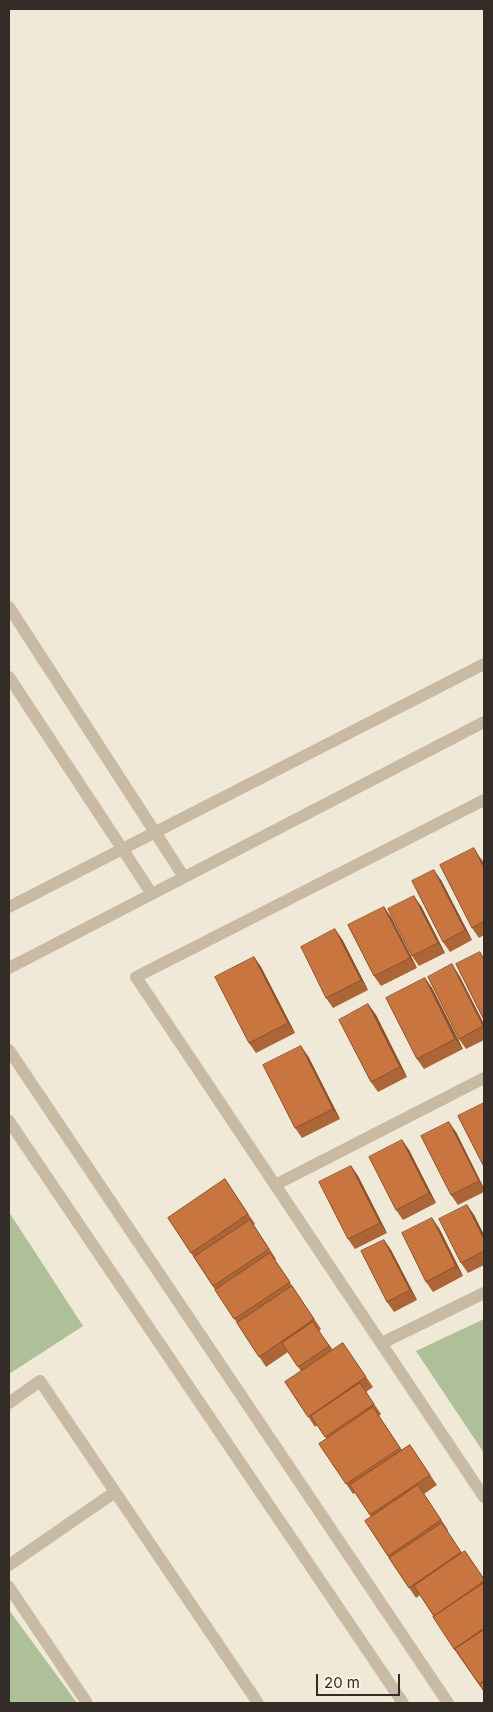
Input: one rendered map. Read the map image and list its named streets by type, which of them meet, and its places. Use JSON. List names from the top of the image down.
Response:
{
  "scale_bar": "20 m"
}
